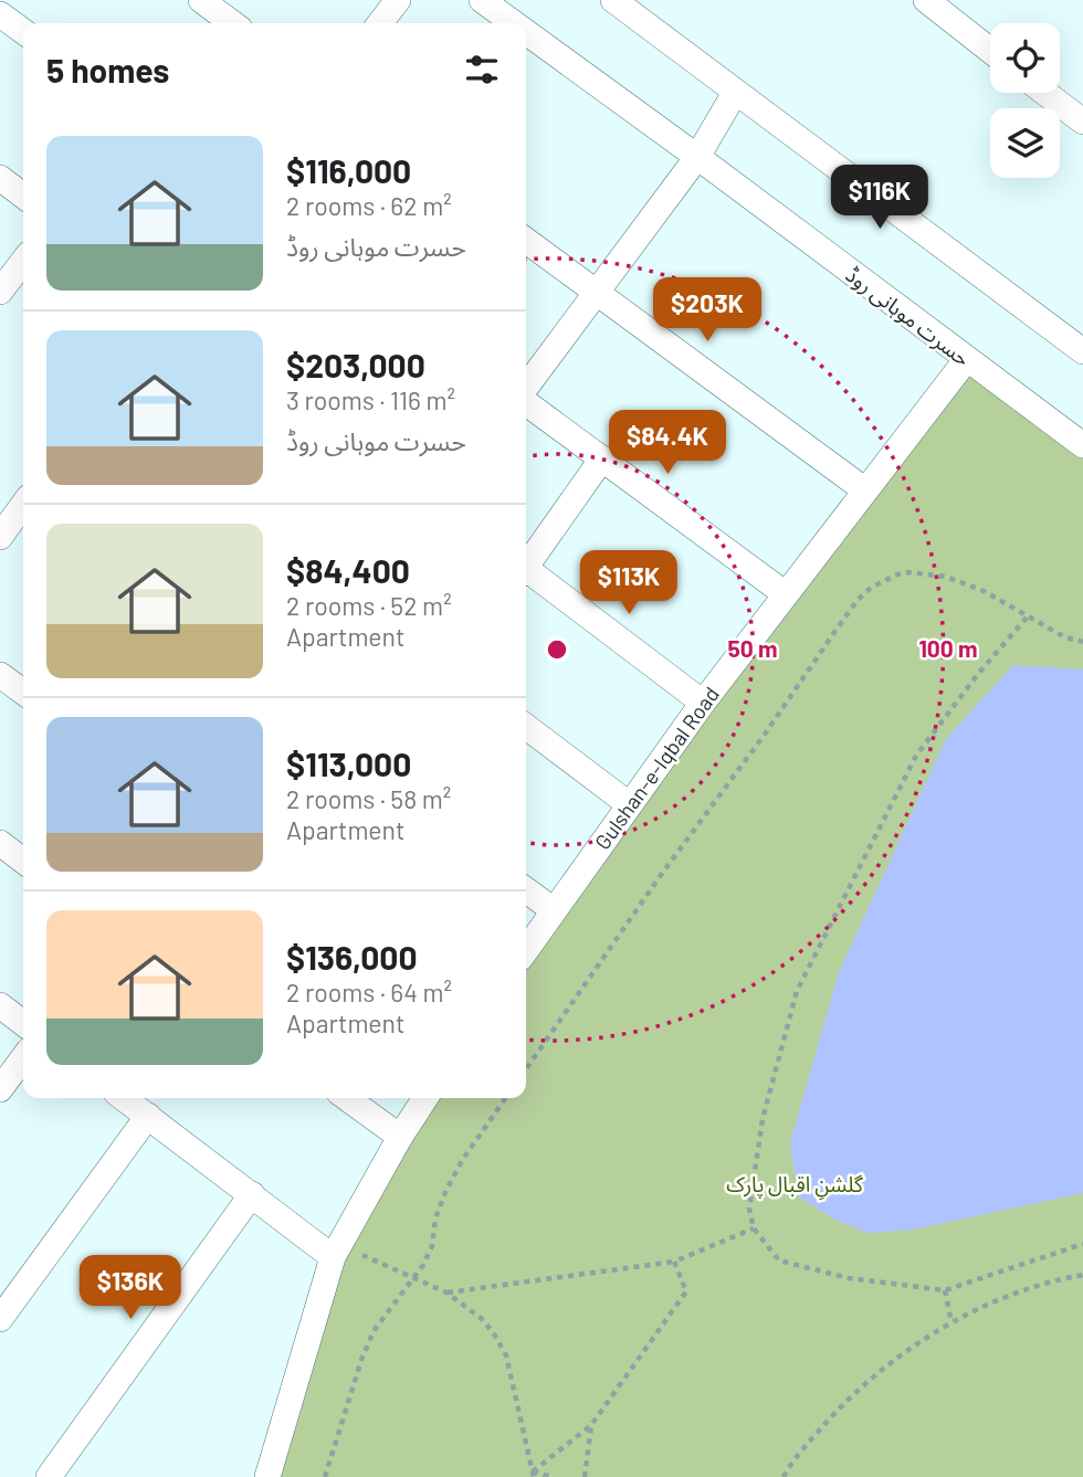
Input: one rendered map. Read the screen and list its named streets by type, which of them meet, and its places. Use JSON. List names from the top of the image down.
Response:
{
  "streets": {
    "street": ["حسرت موہانی روڈ", "Gulshan-e-Iqbal Road"]
  },
  "crossings": [
    ["حسرت موہانی روڈ", "Gulshan-e-Iqbal Road"]
  ],
  "parks": ["گلشنِ اقبال پارک"],
  "page": {
    "heading": "5 homes",
    "list": [
      {
        "name": "$116,000",
        "note": "2 rooms · 62 m² · حسرت موہانی روڈ"
      },
      {
        "name": "$203,000",
        "note": "3 rooms · 116 m² · حسرت موہانی روڈ"
      },
      {
        "name": "$84,400",
        "note": "2 rooms · 52 m² · Apartment"
      },
      {
        "name": "$113,000",
        "note": "2 rooms · 58 m² · Apartment"
      },
      {
        "name": "$136,000",
        "note": "2 rooms · 64 m² · Apartment"
      }
    ],
    "price": [
      "$116K",
      "$203K",
      "$84.4K",
      "$113K",
      "$136K"
    ]
  },
  "rings": ["50 m", "100 m"]
}
